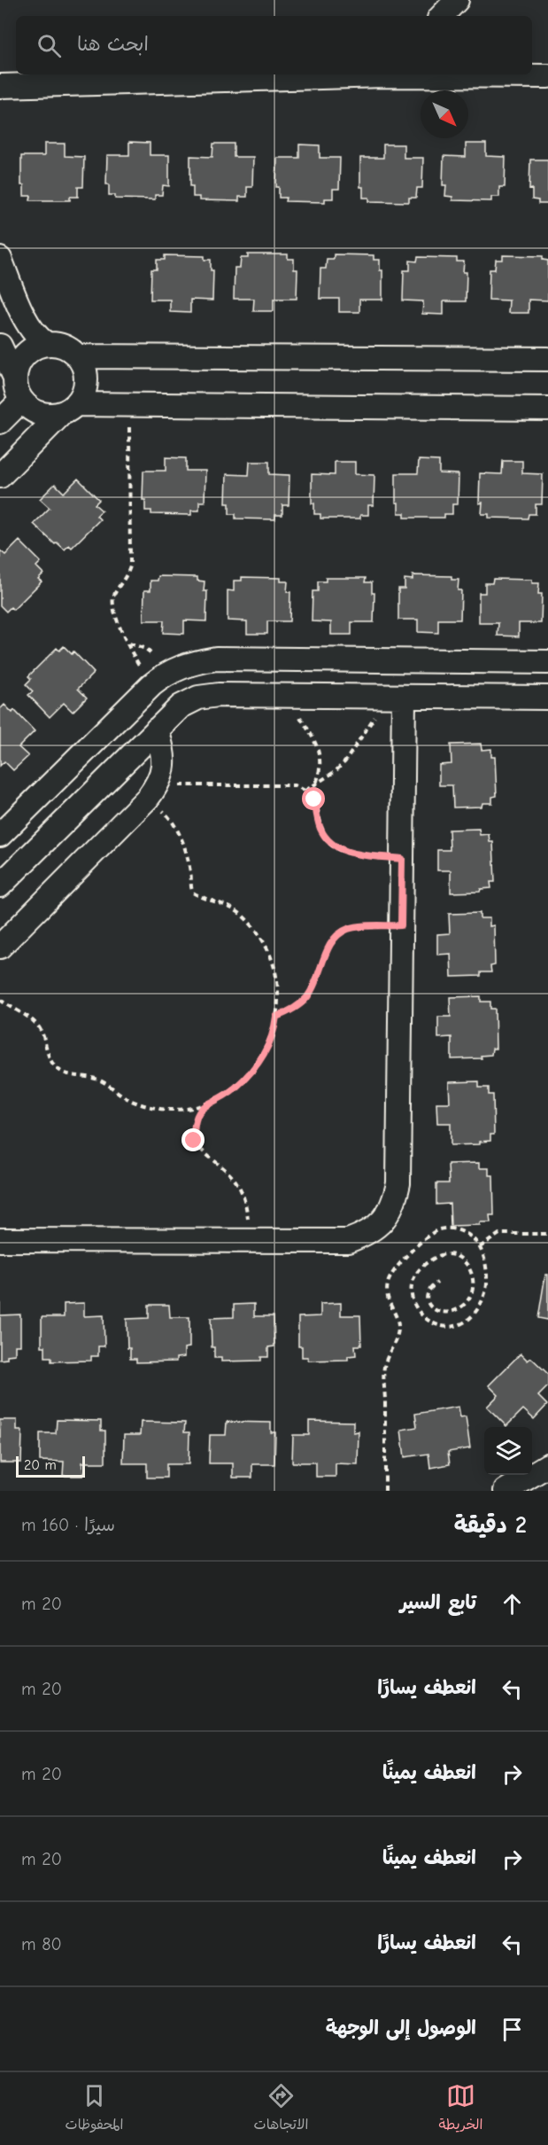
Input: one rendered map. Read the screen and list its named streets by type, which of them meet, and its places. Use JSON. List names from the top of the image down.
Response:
{
  "scale_bar": "20 m",
  "north": "bottom right",
  "page": {
    "search": "ابحث هنا",
    "scale": "20 m",
    "heading": ["2 دقيقة", "سيرًا · 160 m"],
    "list": [
      ["تابع السير", "20 m"],
      ["انعطف يسارًا", "20 m"],
      ["انعطف يمينًا", "20 m"],
      ["انعطف يمينًا", "20 m"],
      ["انعطف يسارًا", "80 m"],
      "الوصول إلى الوجهة"
    ],
    "nav": ["الخريطة", "الاتجاهات", "المحفوظات"]
  }
}
